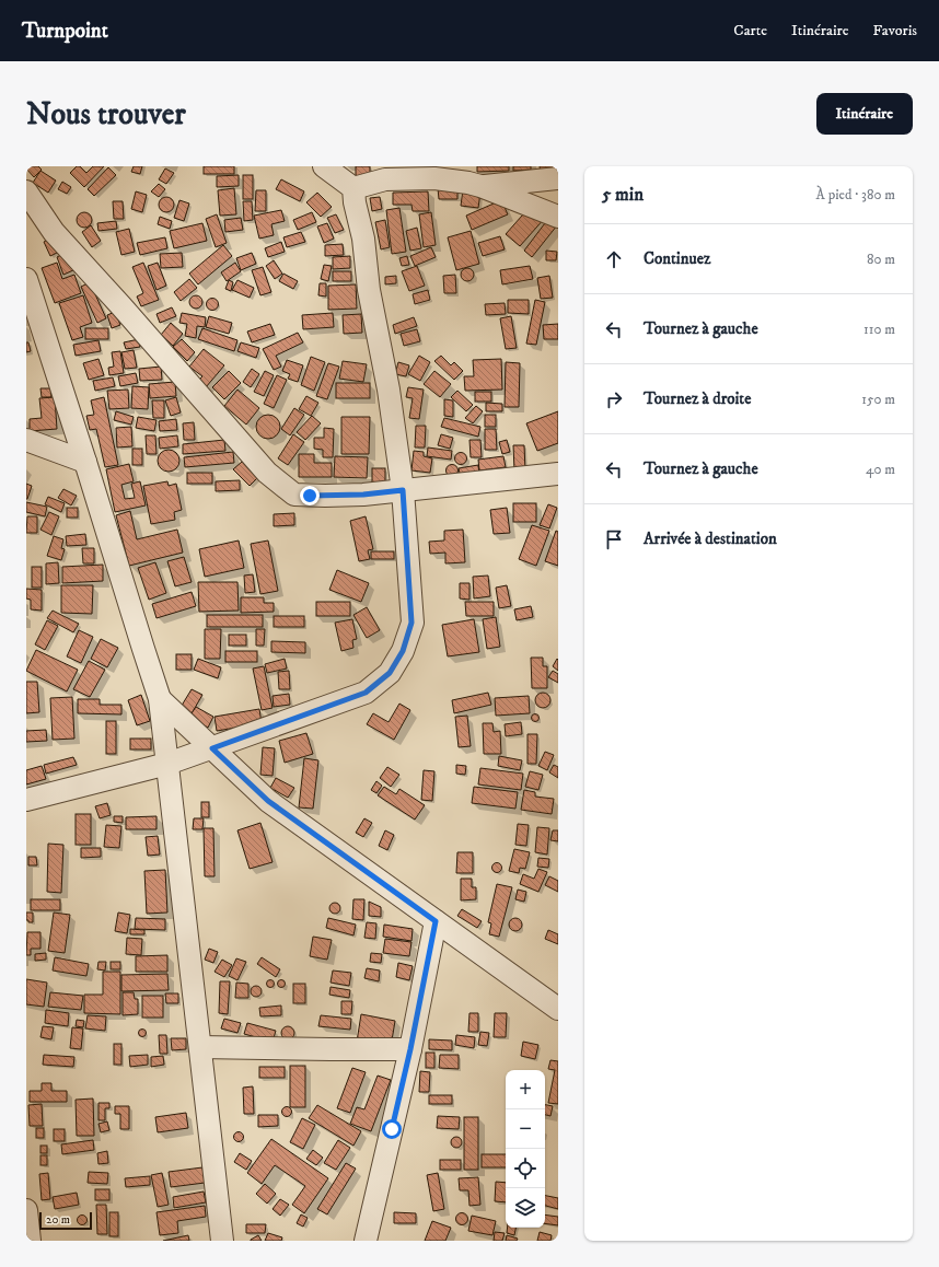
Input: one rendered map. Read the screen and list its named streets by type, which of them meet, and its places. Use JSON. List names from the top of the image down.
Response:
{
  "scale_bar": "20 m",
  "page": {
    "header": "Turnpoint",
    "nav": ["Carte", "Itinéraire", "Favoris"],
    "buttons": "Itinéraire",
    "title": "Nous trouver",
    "heading": ["5 min", "À pied · 380 m"],
    "list": [
      ["Continuez", "80 m"],
      ["Tournez à gauche", "110 m"],
      ["Tournez à droite", "150 m"],
      ["Tournez à gauche", "40 m"],
      "Arrivée à destination"
    ],
    "map_buttons": ["+", "−"],
    "scale": "20 m"
  }
}
